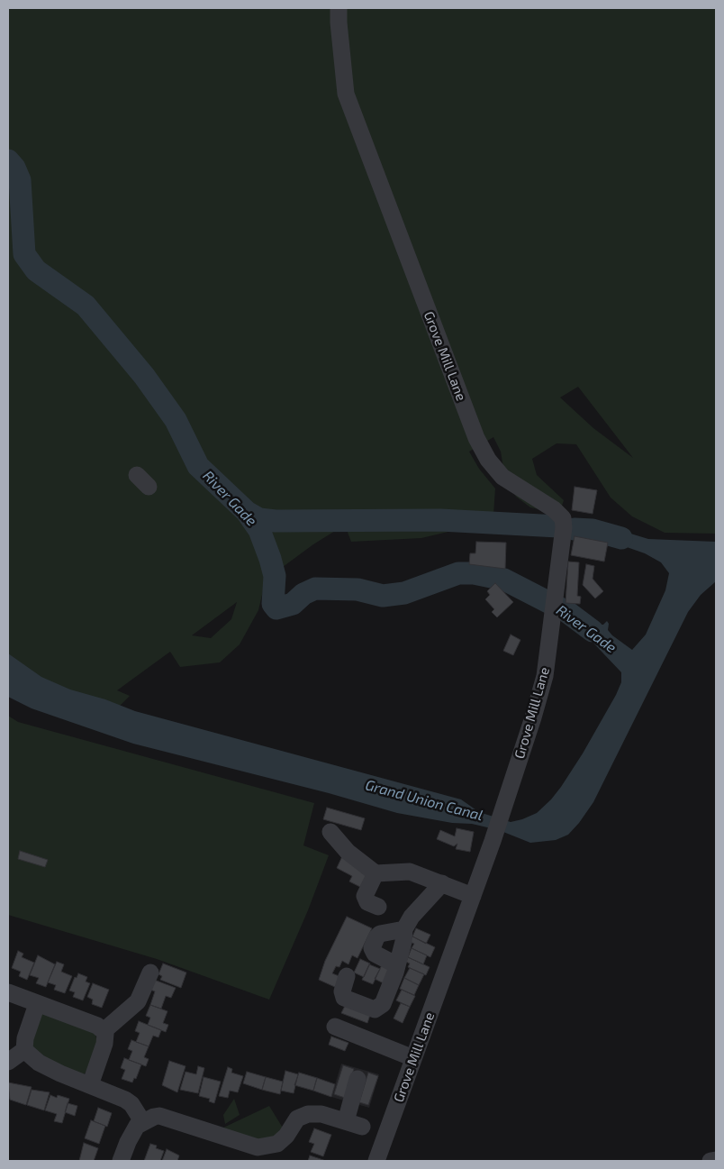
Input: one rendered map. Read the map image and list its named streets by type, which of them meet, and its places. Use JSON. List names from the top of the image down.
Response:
{
  "streets": {
    "street": ["Grove Mill Lane"]
  },
  "water": ["River Gade", "Grand Union Canal"]
}
